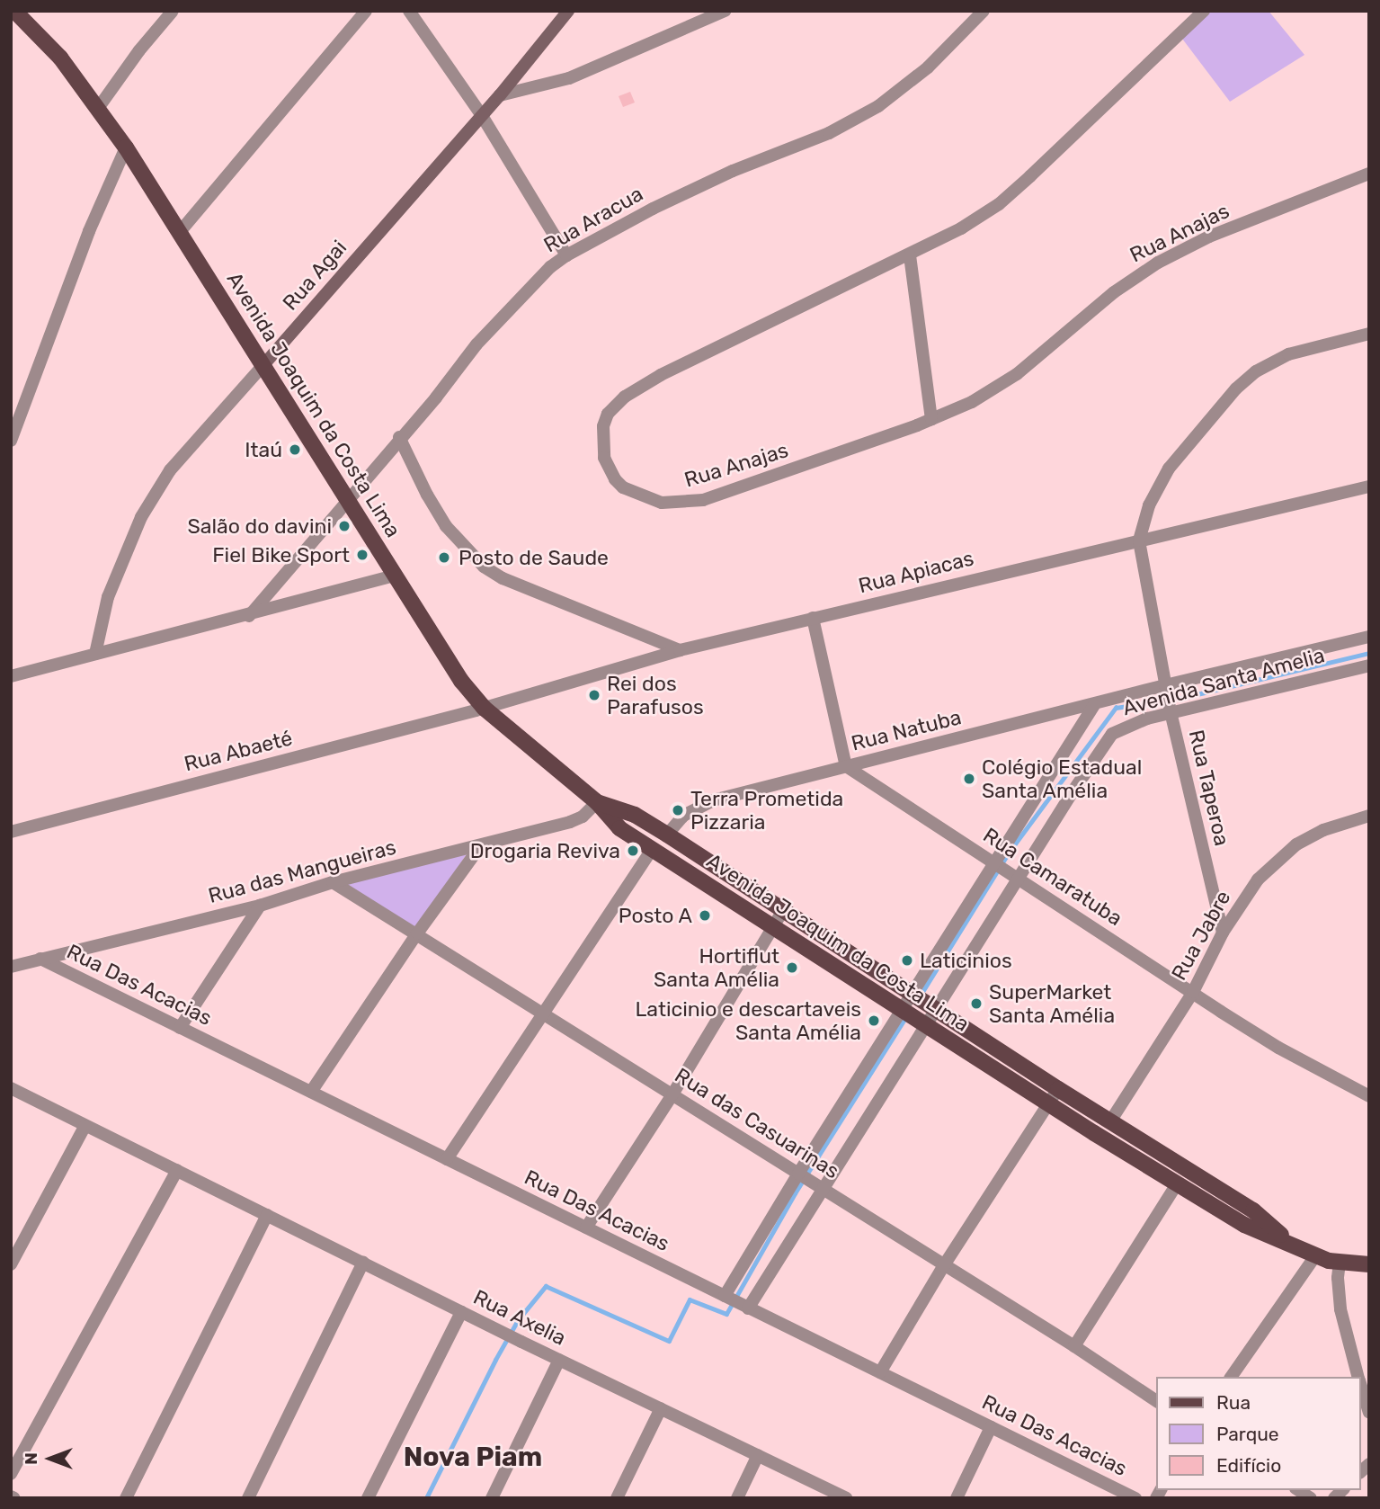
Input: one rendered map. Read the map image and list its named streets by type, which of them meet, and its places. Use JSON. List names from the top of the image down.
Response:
{
  "streets": {
    "main road": ["Avenida Joaquim da Costa Lima"],
    "street": [
      "Rua Aracua",
      "Rua Anajas",
      "Rua Agai",
      "Rua Apiacas",
      "Avenida Santa Amelia",
      "Rua Natuba",
      "Rua Abaeté",
      "Rua Taperoa",
      "Rua das Mangueiras",
      "Rua Camaratuba",
      "Rua Jabre",
      "Rua Das Acacias",
      "Rua das Casuarinas",
      "Rua Axelia"
    ]
  },
  "crossings": [
    ["Rua Aracua", "Avenida Joaquim da Costa Lima"],
    ["Rua Agai", "Avenida Joaquim da Costa Lima"],
    ["Avenida Joaquim da Costa Lima", "Rua Apiacas"],
    ["Avenida Joaquim da Costa Lima", "Avenida Santa Amelia"],
    ["Avenida Joaquim da Costa Lima", "Rua Natuba"],
    ["Avenida Joaquim da Costa Lima", "Rua Abaeté"],
    ["Avenida Joaquim da Costa Lima", "Rua das Mangueiras"],
    ["Avenida Joaquim da Costa Lima", "Rua Jabre"],
    ["Rua Apiacas", "Rua Abaeté"],
    ["Rua Apiacas", "Rua Taperoa"],
    ["Avenida Santa Amelia", "Rua Natuba"],
    ["Avenida Santa Amelia", "Rua Taperoa"],
    ["Avenida Santa Amelia", "Rua Camaratuba"],
    ["Avenida Santa Amelia", "Rua Das Acacias"],
    ["Avenida Santa Amelia", "Rua das Casuarinas"],
    ["Rua Natuba", "Rua Taperoa"],
    ["Rua Natuba", "Rua Camaratuba"],
    ["Rua Taperoa", "Rua Jabre"],
    ["Rua das Mangueiras", "Rua Das Acacias"],
    ["Rua das Mangueiras", "Rua das Casuarinas"],
    ["Rua Camaratuba", "Rua Jabre"]
  ],
  "districts": ["Nova Piam"],
  "places": [
    "Itaú",
    "Salão do davini",
    "Fiel Bike Sport",
    "Posto de Saude",
    "Rei dos Parafusos",
    "Colégio Estadual Santa Amélia",
    "Terra Prometida Pizzaria",
    "Drogaria Reviva",
    "Posto A",
    "Laticinios",
    "Hortiflut Santa Amélia",
    "SuperMarket Santa Amélia",
    "Laticinio e descartaveis Santa Amélia"
  ],
  "legend": ["Rua", "Parque", "Edifício"],
  "north": "left"
}
